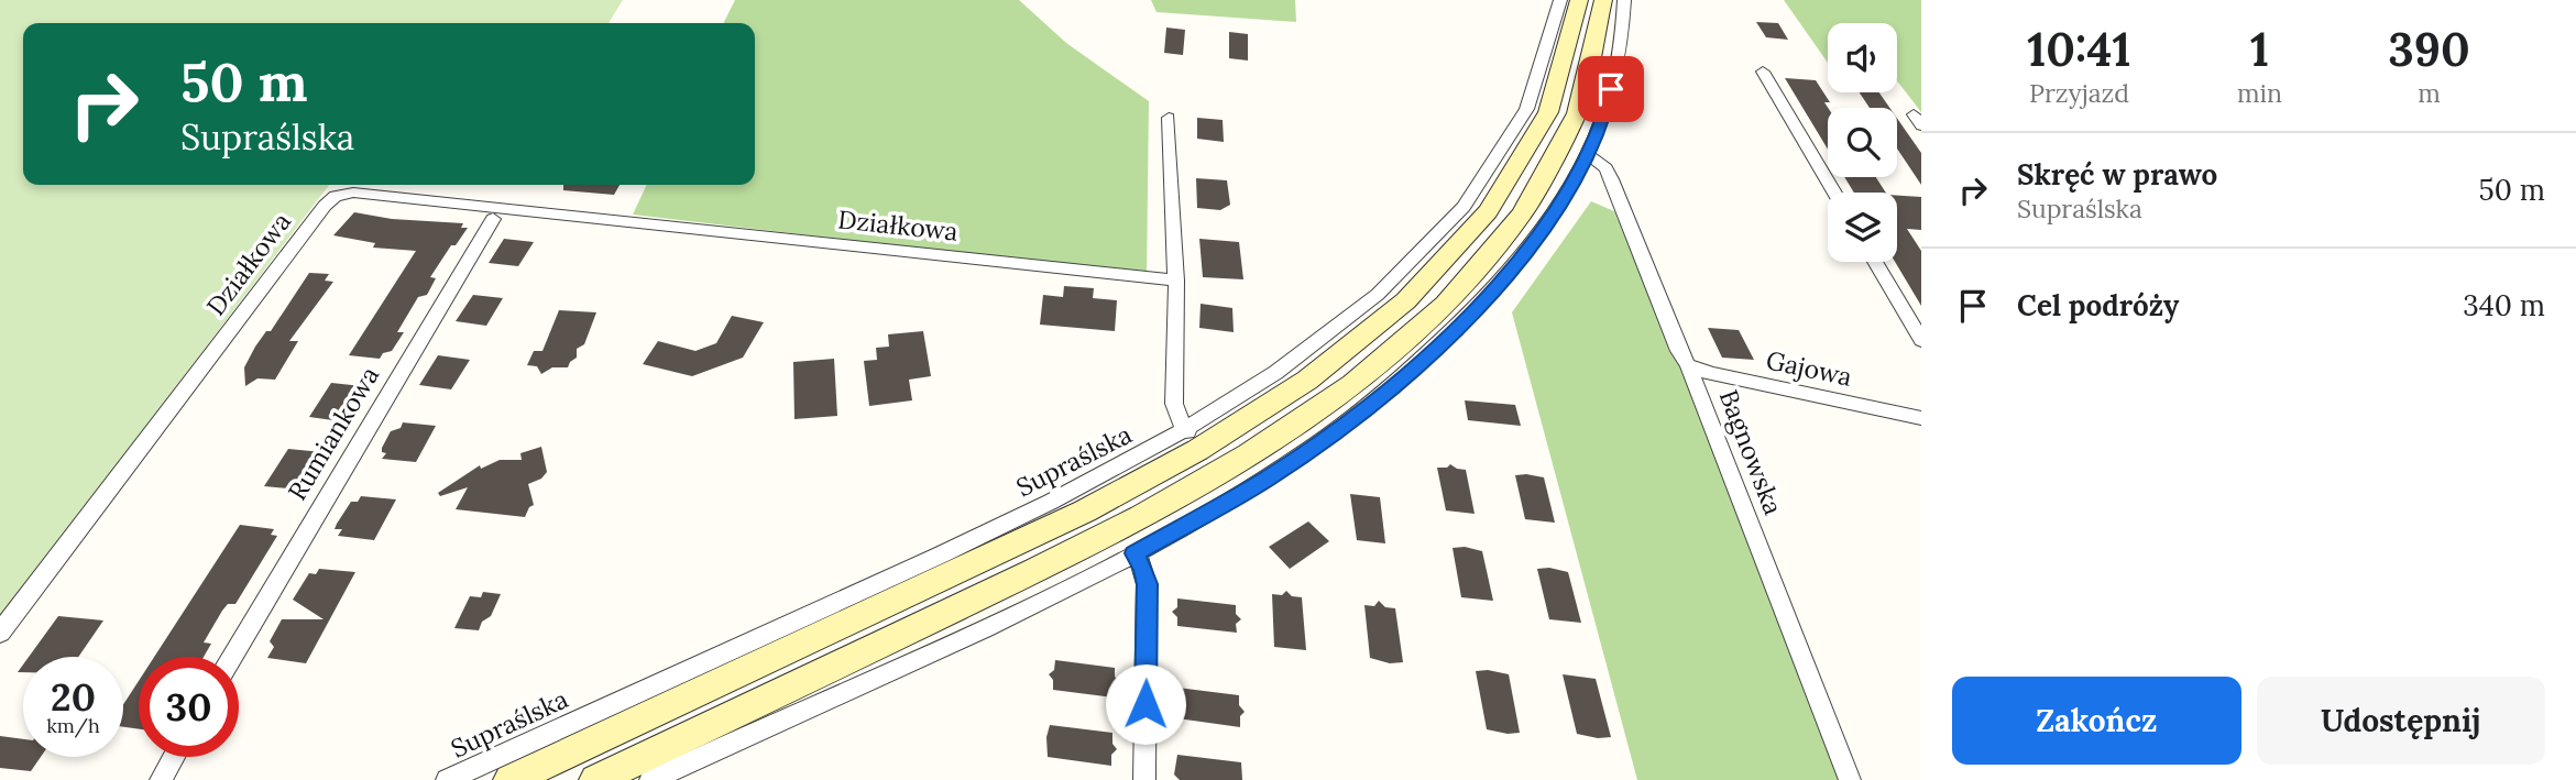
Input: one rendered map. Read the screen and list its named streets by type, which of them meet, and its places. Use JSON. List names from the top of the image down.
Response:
{
  "streets": {
    "street": [
      "Działkowa",
      "Gajowa",
      "Rumiankowa",
      "Bagnowska",
      "Supraślska"
    ]
  },
  "crossings": [
    ["Gajowa", "Bagnowska"]
  ],
  "page": {
    "eta": [
      "10:41",
      "Przyjazd",
      "1",
      "min",
      "390",
      "m"
    ],
    "turn": ["50 m", "Supraślska"],
    "list": [
      {
        "name": "Skręć w prawo",
        "note": "Supraślska",
        "value": "50 m"
      },
      {
        "name": "Cel podróży",
        "value": "340 m"
      }
    ],
    "speed": "20 km/h",
    "limit": "30",
    "buttons": ["Zakończ", "Udostępnij"]
  }
}
